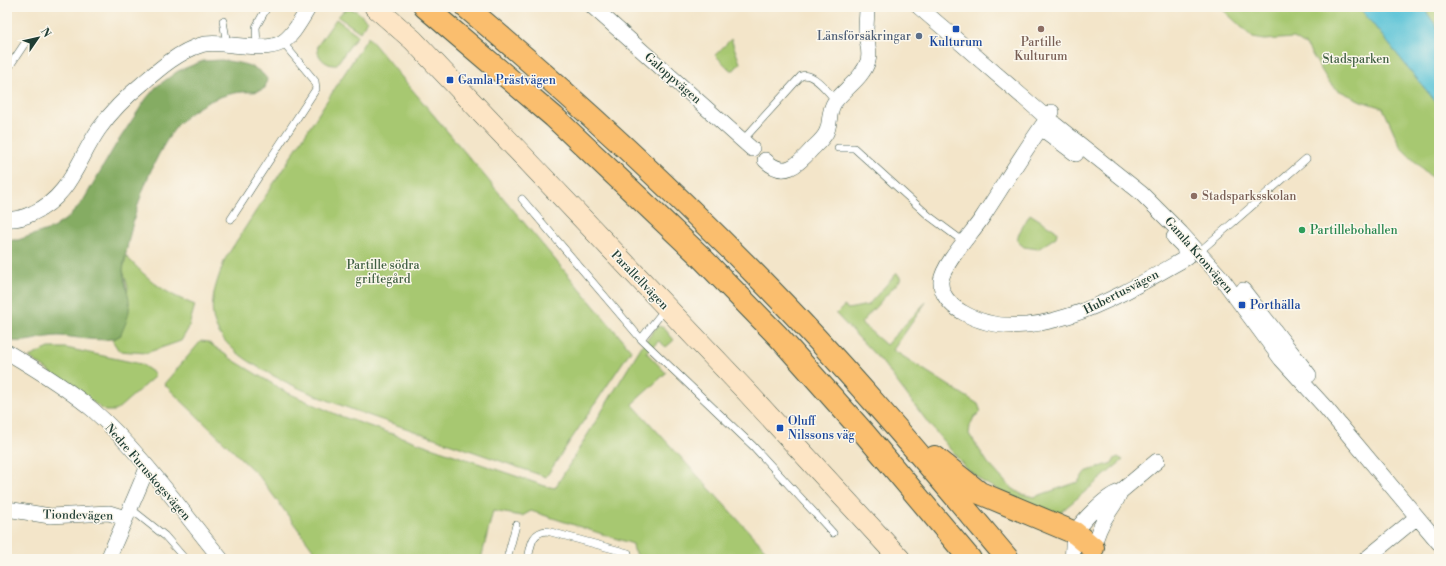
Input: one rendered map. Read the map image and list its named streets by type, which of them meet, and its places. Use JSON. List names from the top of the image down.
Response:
{
  "streets": {
    "street": [
      "Galoppvägen",
      "Gamla Kronvägen",
      "Parallellvägen",
      "Hubertusvägen",
      "Nedre Furuskogsvägen",
      "Tiondevägen"
    ]
  },
  "crossings": [
    ["Gamla Kronvägen", "Hubertusvägen"]
  ],
  "parks": ["Stadsparken", "Partille södra griftegård"],
  "places": {
    "transit": [
      "Kulturum",
      "Gamla Prästvägen",
      "Porthälla",
      "Oluff Nilssons väg"
    ],
    "other": [
      "Partille Kulturum",
      "Länsförsäkringar",
      "Stadsparksskolan",
      "Partillebohallen"
    ]
  },
  "north": "top right"
}
